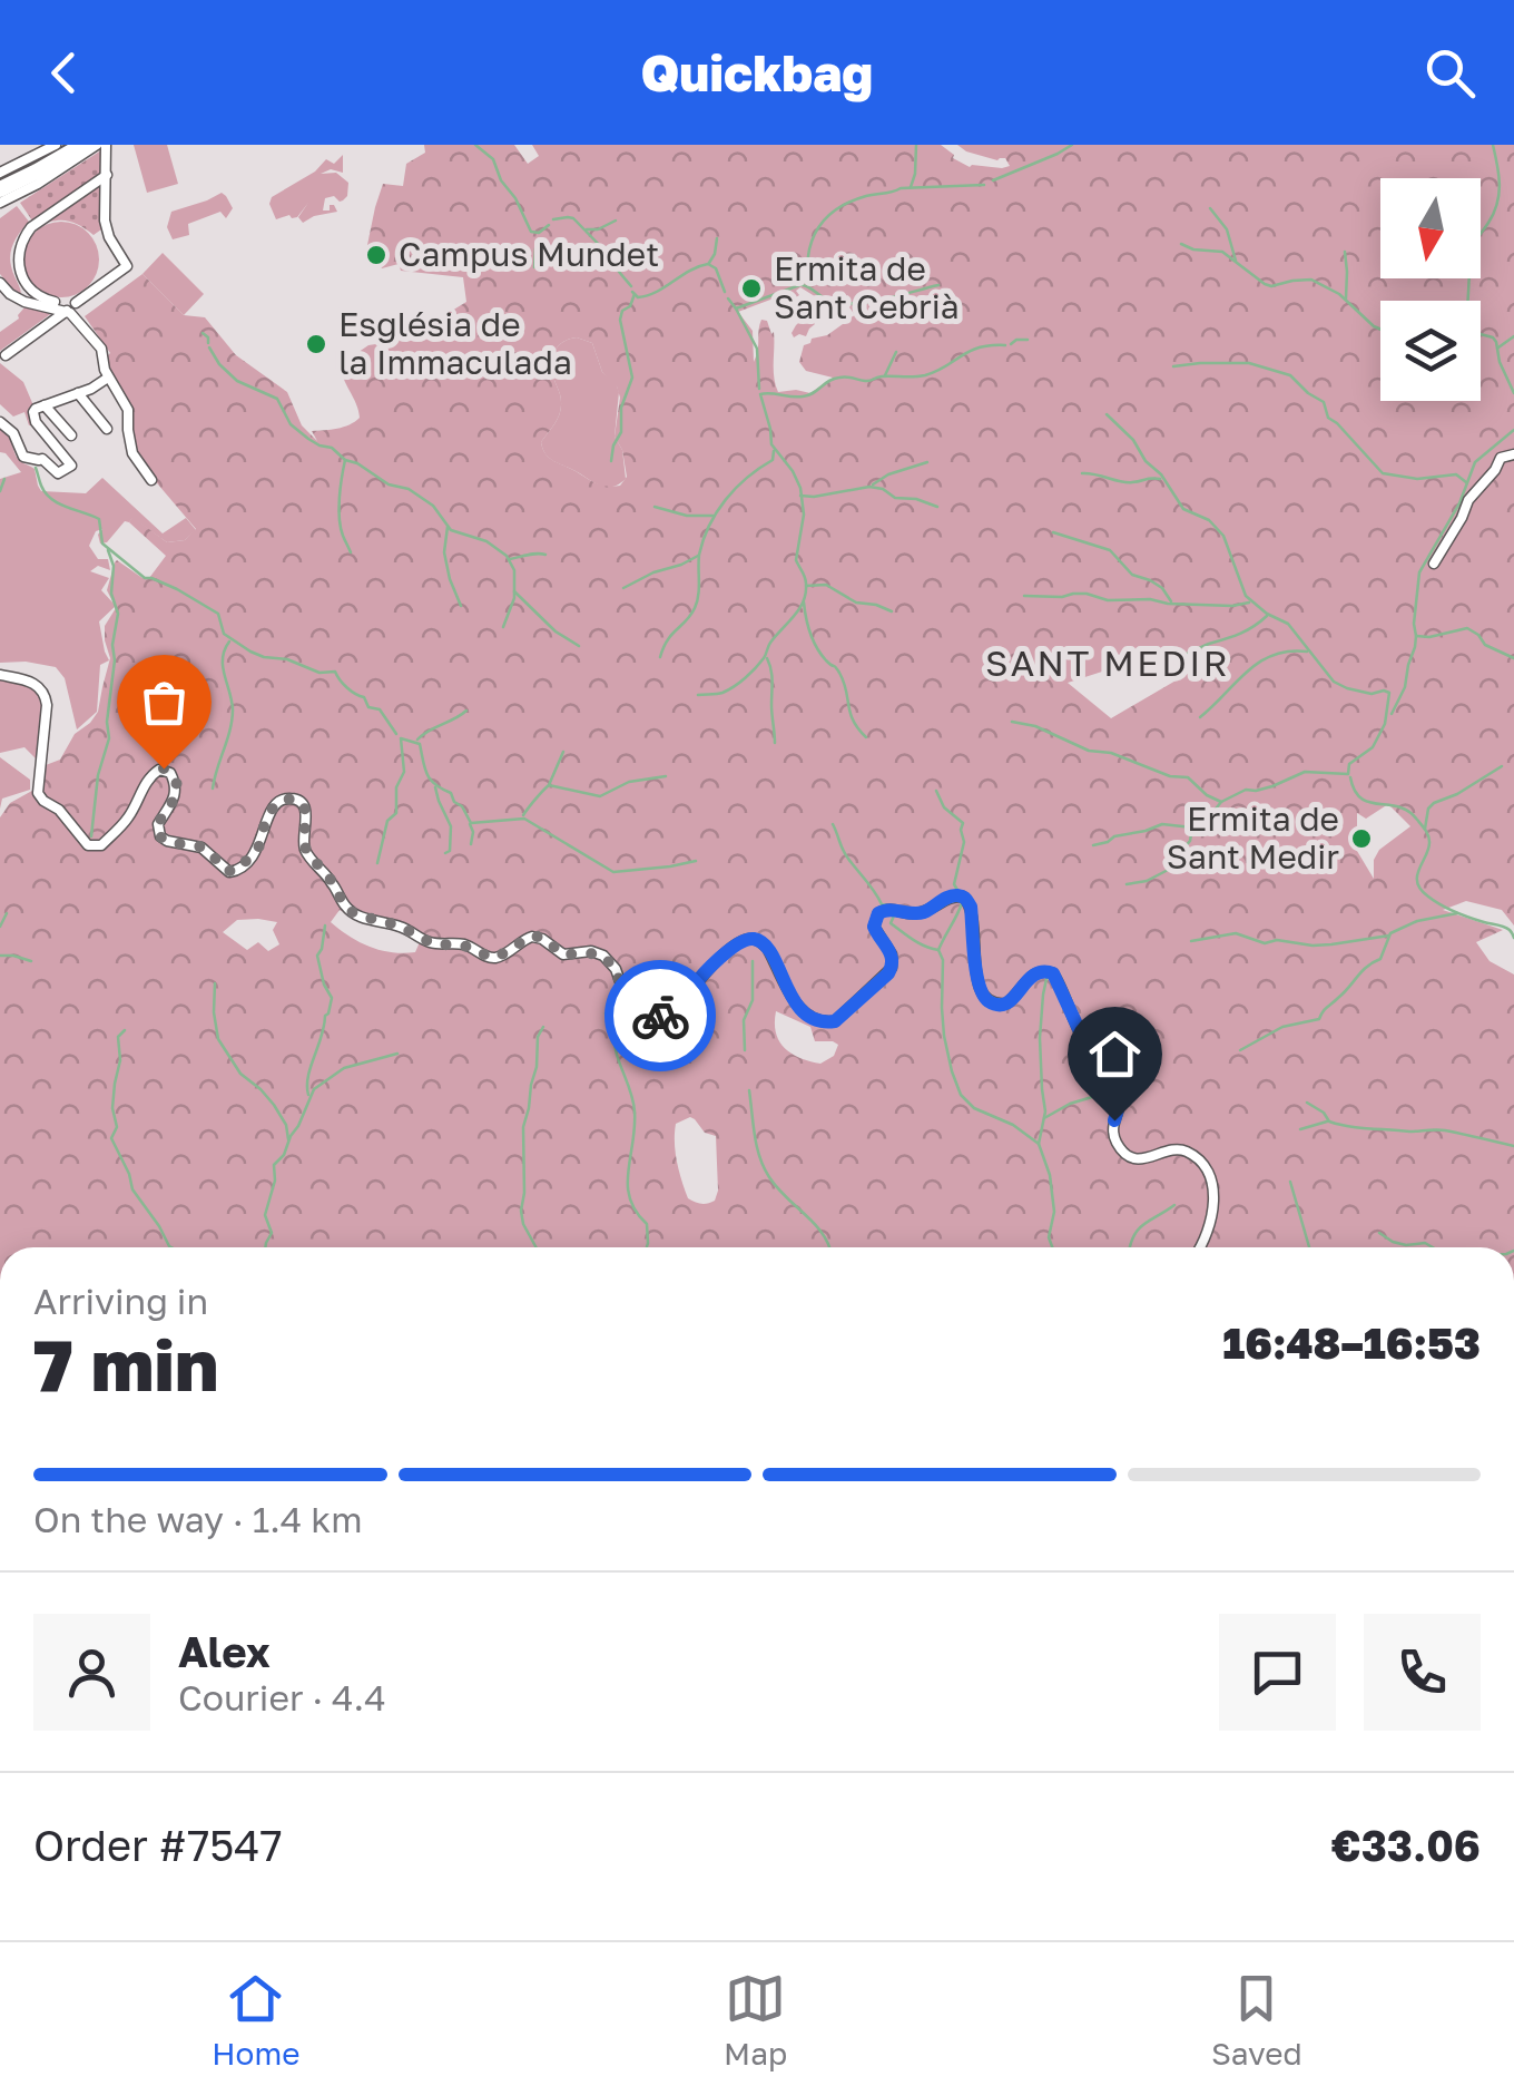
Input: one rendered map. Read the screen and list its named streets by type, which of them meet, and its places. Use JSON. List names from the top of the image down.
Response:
{
  "districts": ["SANT MEDIR"],
  "places": [
    "Campus Mundet",
    "Ermita de Sant Cebrià",
    "Església de la Immaculada",
    "Ermita de Sant Medir"
  ],
  "north": "bottom",
  "page": {
    "header": "Quickbag",
    "heading": ["7 min", "Arriving in", "16:48–16:53"],
    "panel": [
      "Alex",
      "Courier · 4.4",
      "Order #7547",
      "€33.06"
    ],
    "bar": "On the way · 1.4 km",
    "tabs": ["Home", "Map", "Saved"]
  }
}
